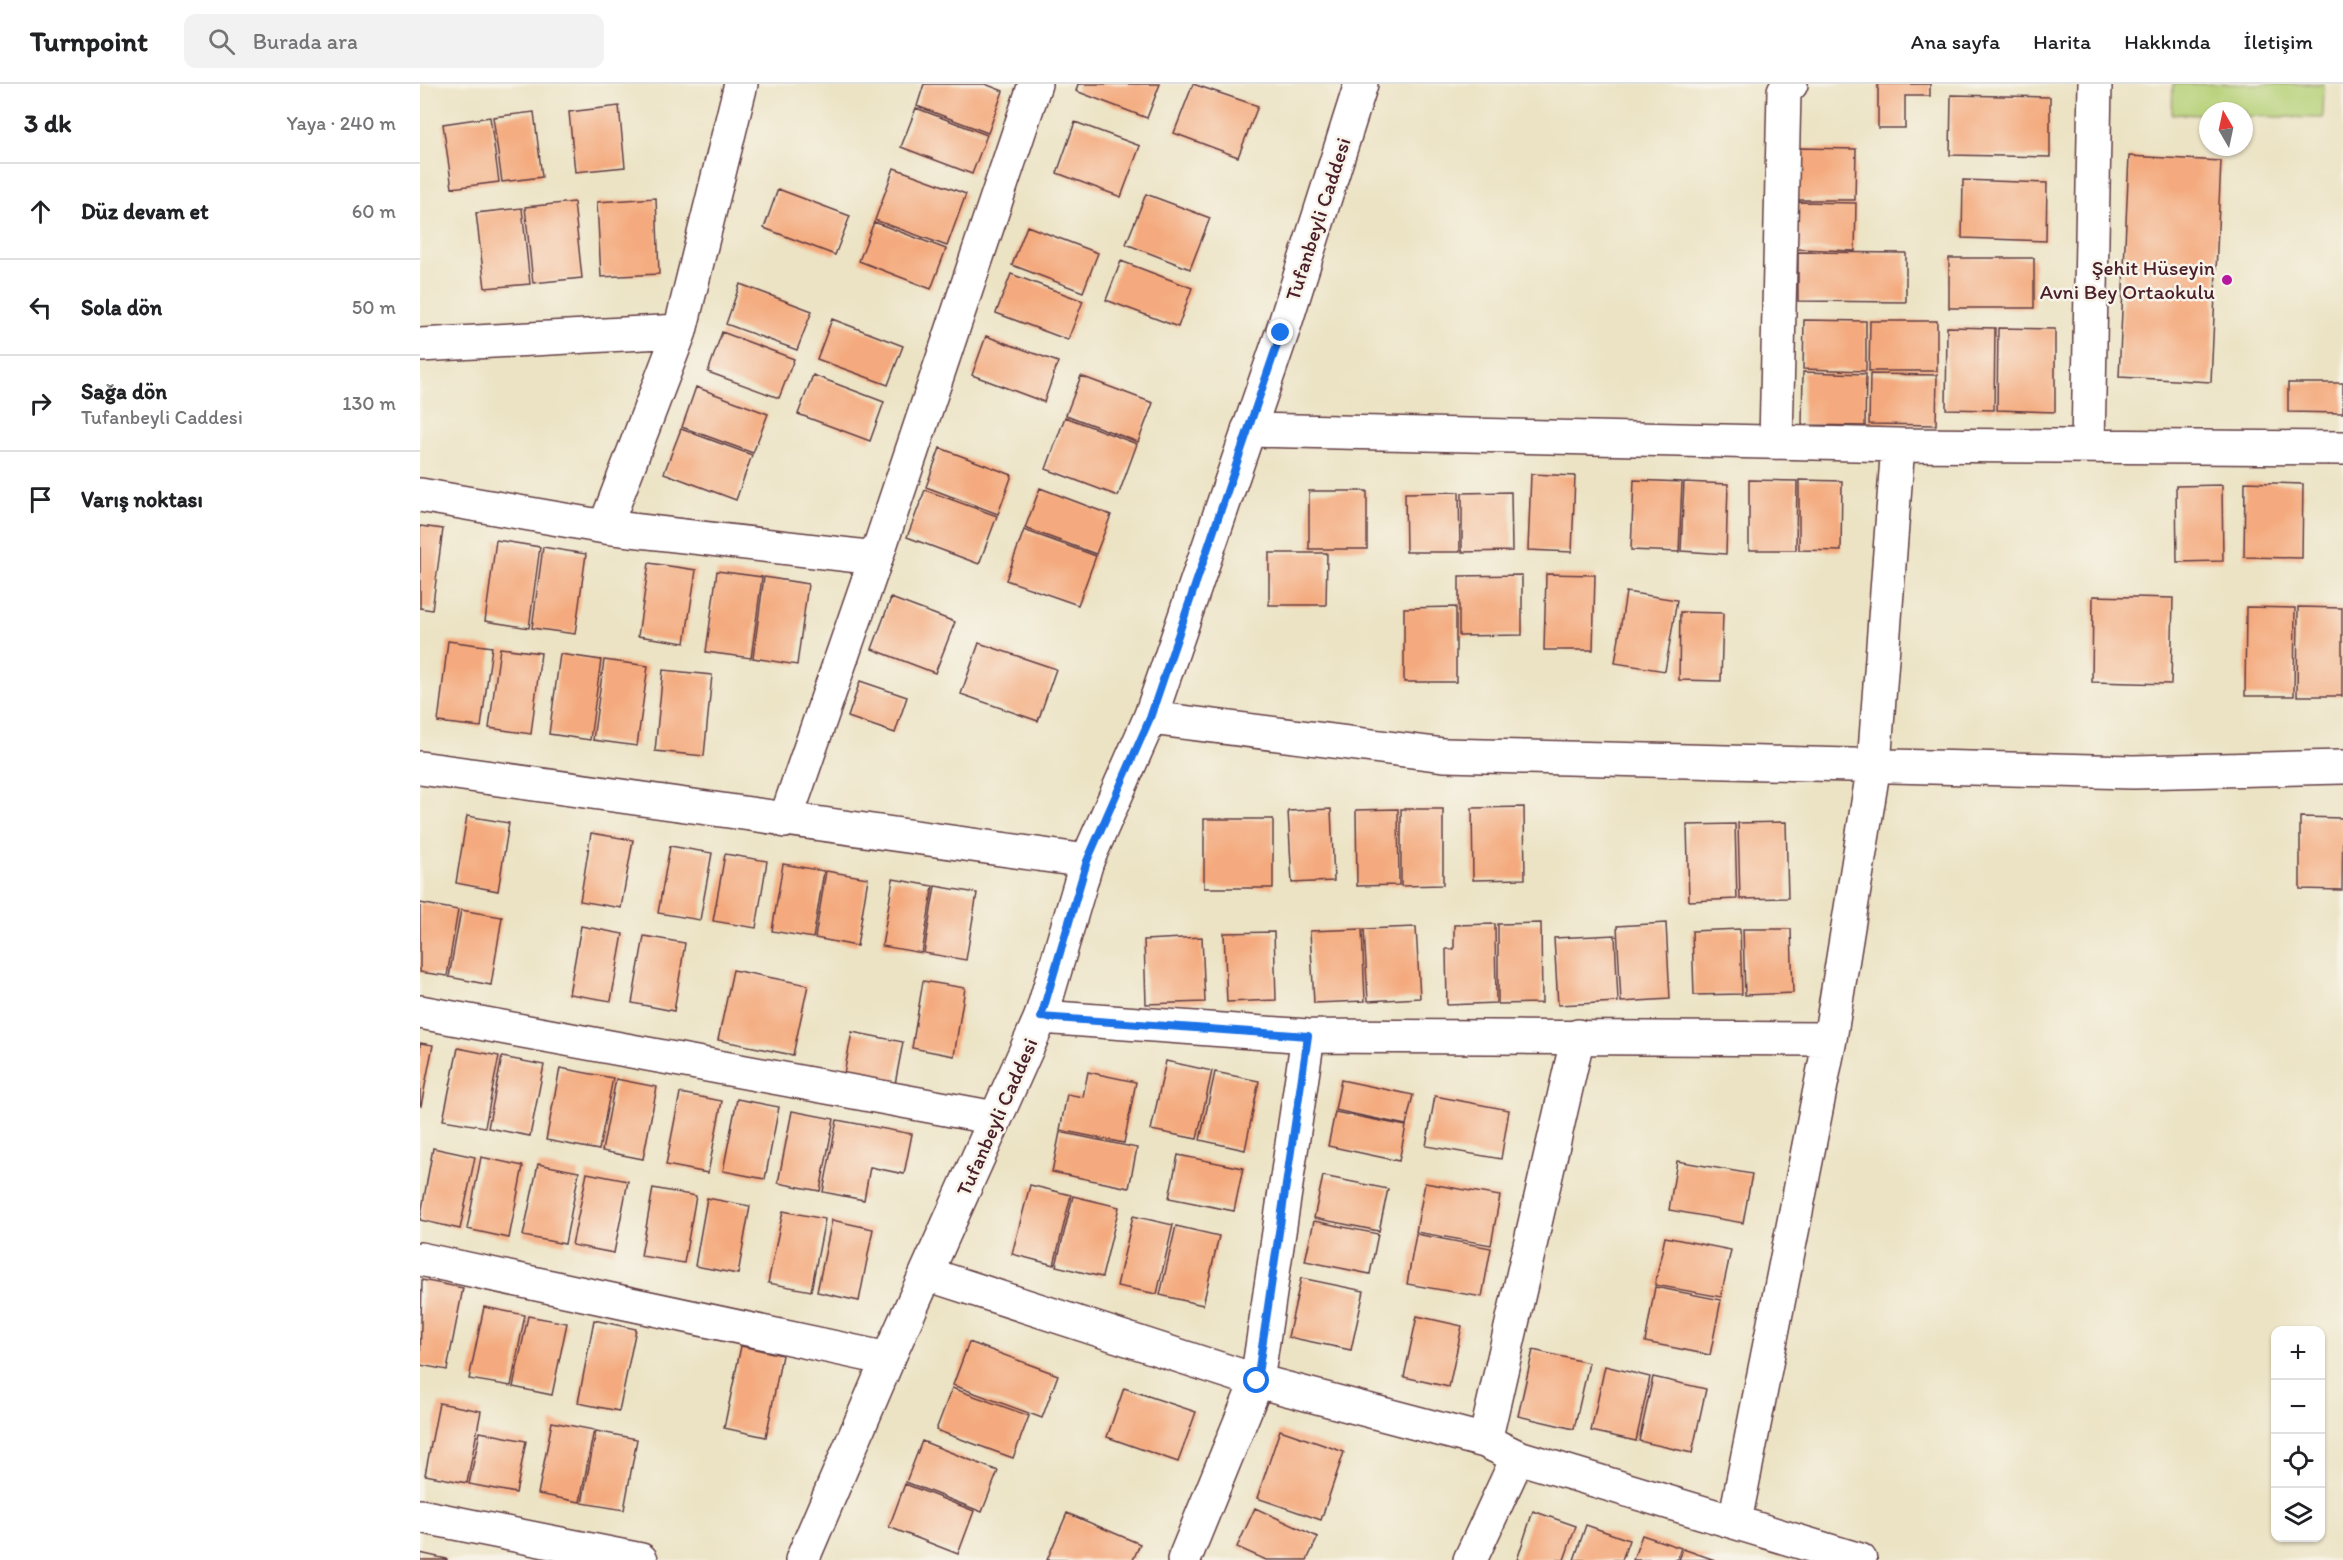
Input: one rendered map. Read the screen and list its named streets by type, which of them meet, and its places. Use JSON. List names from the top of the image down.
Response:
{
  "streets": {
    "street": ["Tufanbeyli Caddesi"]
  },
  "places": ["Şehit Hüseyin Avni Bey Ortaokulu"],
  "north": "top",
  "page": {
    "header": "Turnpoint",
    "search": "Burada ara",
    "nav": [
      "Ana sayfa",
      "Harita",
      "Hakkında",
      "İletişim"
    ],
    "heading": ["3 dk", "Yaya · 240 m"],
    "list": [
      ["Düz devam et", "60 m"],
      ["Sola dön", "50 m"],
      ["Sağa dön", "Tufanbeyli Caddesi", "130 m"],
      "Varış noktası"
    ],
    "map_buttons": ["+", "−"]
  }
}
